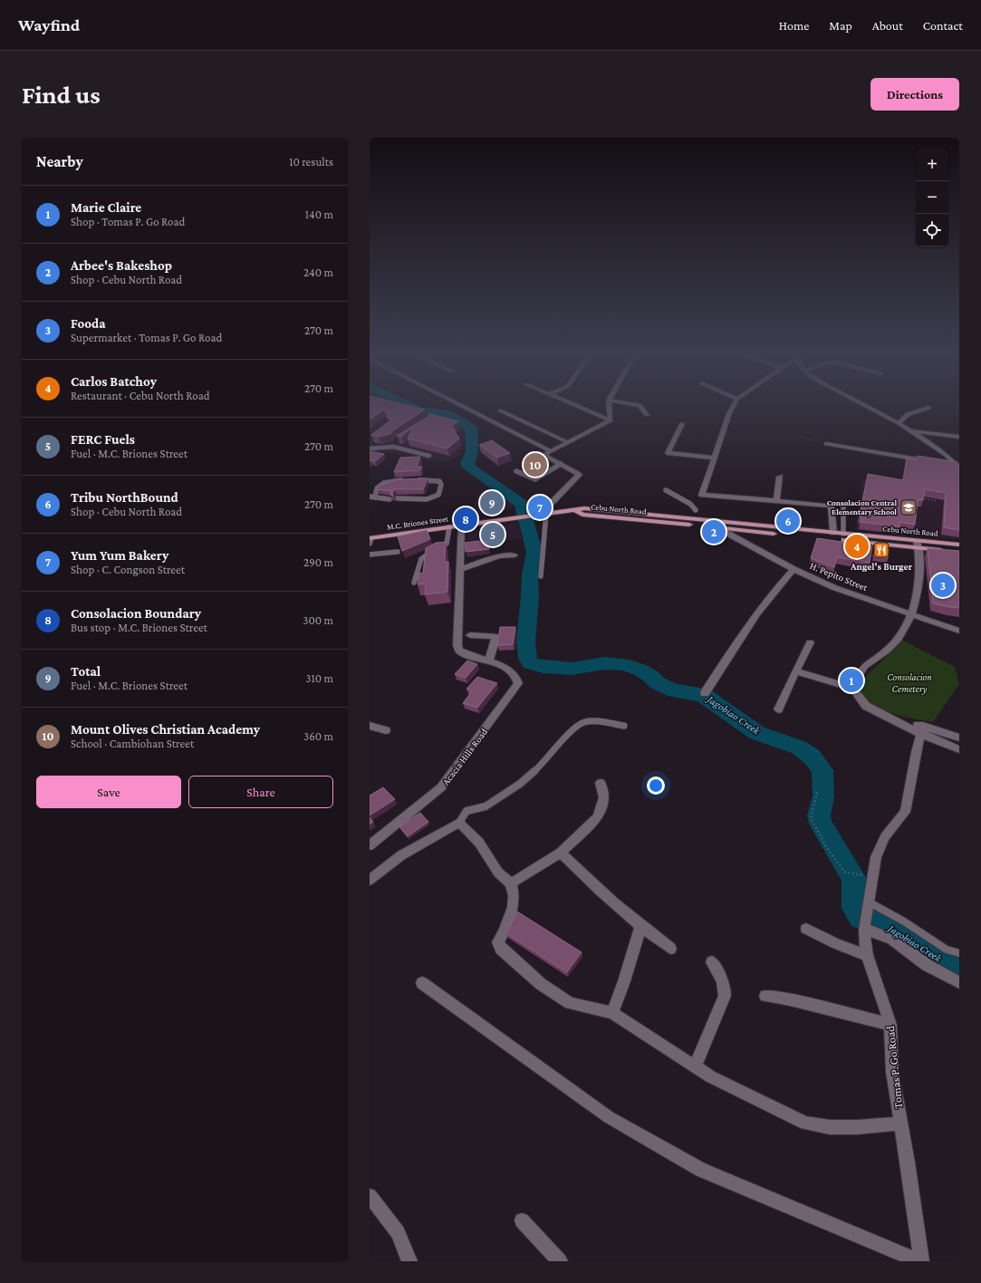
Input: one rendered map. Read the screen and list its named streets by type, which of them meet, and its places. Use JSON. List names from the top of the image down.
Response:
{
  "streets": {
    "main road": ["Cebu North Road", "M.C. Briones Street"],
    "street": ["H. Pepito Street", "Acacia Hills Road", "Tomas P. Go Road"]
  },
  "crossings": [
    ["Cebu North Road", "M.C. Briones Street"],
    ["Cebu North Road", "H. Pepito Street"]
  ],
  "water": ["Jagobiao Creek"],
  "parks": ["Consolacion Cemetery"],
  "places": {
    "school or university": ["Consolacion Central Elementary School"],
    "restaurant": ["Angel's Burger"]
  },
  "page": {
    "header": "Wayfind",
    "nav": [
      "Home",
      "Map",
      "About",
      "Contact"
    ],
    "buttons": [
      "Directions",
      ["Save", "Share"]
    ],
    "title": "Find us",
    "heading": ["Nearby", "10 results"],
    "map_buttons": ["+", "−"],
    "list": [
      {
        "mark": "1",
        "name": "Marie Claire",
        "note": "Shop · Tomas P. Go Road",
        "value": "140 m"
      },
      {
        "mark": "2",
        "name": "Arbee's Bakeshop",
        "note": "Shop · Cebu North Road",
        "value": "240 m"
      },
      {
        "mark": "3",
        "name": "Fooda",
        "note": "Supermarket · Tomas P. Go Road",
        "value": "270 m"
      },
      {
        "mark": "4",
        "name": "Carlos Batchoy",
        "note": "Restaurant · Cebu North Road",
        "value": "270 m"
      },
      {
        "mark": "5",
        "name": "FERC Fuels",
        "note": "Fuel · M.C. Briones Street",
        "value": "270 m"
      },
      {
        "mark": "6",
        "name": "Tribu NorthBound",
        "note": "Shop · Cebu North Road",
        "value": "270 m"
      },
      {
        "mark": "7",
        "name": "Yum Yum Bakery",
        "note": "Shop · C. Congson Street",
        "value": "290 m"
      },
      {
        "mark": "8",
        "name": "Consolacion Boundary",
        "note": "Bus stop · M.C. Briones Street",
        "value": "300 m"
      },
      {
        "mark": "9",
        "name": "Total",
        "note": "Fuel · M.C. Briones Street",
        "value": "310 m"
      },
      {
        "mark": "10",
        "name": "Mount Olives Christian Academy",
        "note": "School · Cambiohan Street",
        "value": "360 m"
      }
    ],
    "pins": [
      "10",
      "9",
      "7",
      "8",
      "6",
      "2",
      "5",
      "4",
      "3",
      "1"
    ]
  }
}
